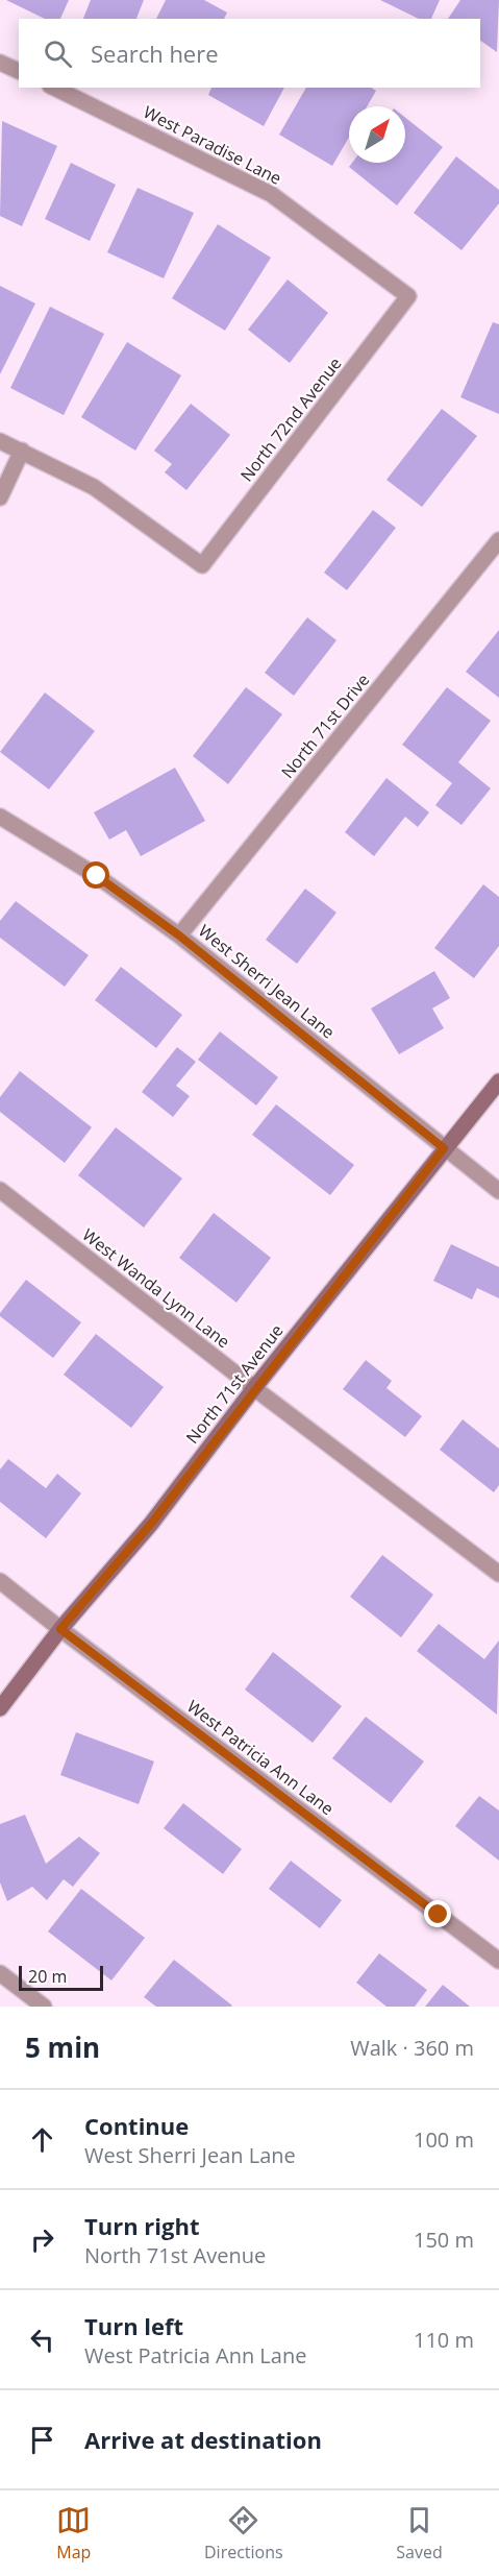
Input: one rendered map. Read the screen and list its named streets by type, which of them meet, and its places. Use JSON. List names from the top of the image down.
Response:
{
  "streets": {
    "street": [
      "West Paradise Lane",
      "North 72nd Avenue",
      "North 71st Drive",
      "West Sherri Jean Lane",
      "West Wanda Lynn Lane",
      "North 71st Avenue",
      "West Patricia Ann Lane"
    ]
  },
  "crossings": [
    ["West Paradise Lane", "North 72nd Avenue"],
    ["North 71st Drive", "West Sherri Jean Lane"],
    ["West Sherri Jean Lane", "North 71st Avenue"],
    ["West Wanda Lynn Lane", "North 71st Avenue"],
    ["North 71st Avenue", "West Patricia Ann Lane"]
  ],
  "scale_bar": "20 m",
  "north": "top right",
  "page": {
    "search": "Search here",
    "scale": "20 m",
    "heading": ["5 min", "Walk · 360 m"],
    "list": [
      ["Continue", "West Sherri Jean Lane", "100 m"],
      ["Turn right", "North 71st Avenue", "150 m"],
      ["Turn left", "West Patricia Ann Lane", "110 m"],
      "Arrive at destination"
    ],
    "nav": ["Map", "Directions", "Saved"]
  }
}
